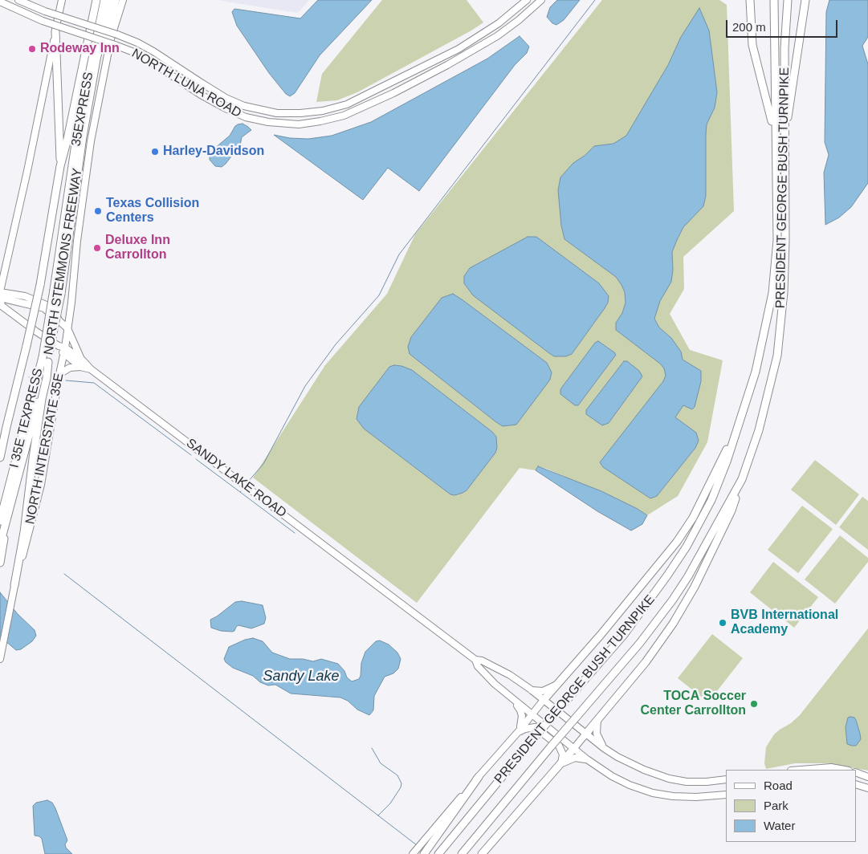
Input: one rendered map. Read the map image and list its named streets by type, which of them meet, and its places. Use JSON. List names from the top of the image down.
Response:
{
  "streets": {
    "highway": [
      "35EXPRESS",
      "PRESIDENT GEORGE BUSH TURNPIKE",
      "NORTH STEMMONS FREEWAY",
      "I 35E TEXPRESS"
    ],
    "main road": ["NORTH LUNA ROAD", "NORTH INTERSTATE 35E", "SANDY LAKE ROAD"]
  },
  "crossings": [
    ["35EXPRESS", "I 35E TEXPRESS"],
    ["NORTH STEMMONS FREEWAY", "I 35E TEXPRESS"],
    ["NORTH INTERSTATE 35E", "SANDY LAKE ROAD"]
  ],
  "water": ["Sandy Lake"],
  "places": [
    "Rodeway Inn",
    "Harley-Davidson",
    "Texas Collision Centers",
    "Deluxe Inn Carrollton",
    "BVB International Academy",
    "TOCA Soccer Center Carrollton"
  ],
  "legend": ["Road", "Park", "Water"],
  "scale_bar": "200 m"
}
